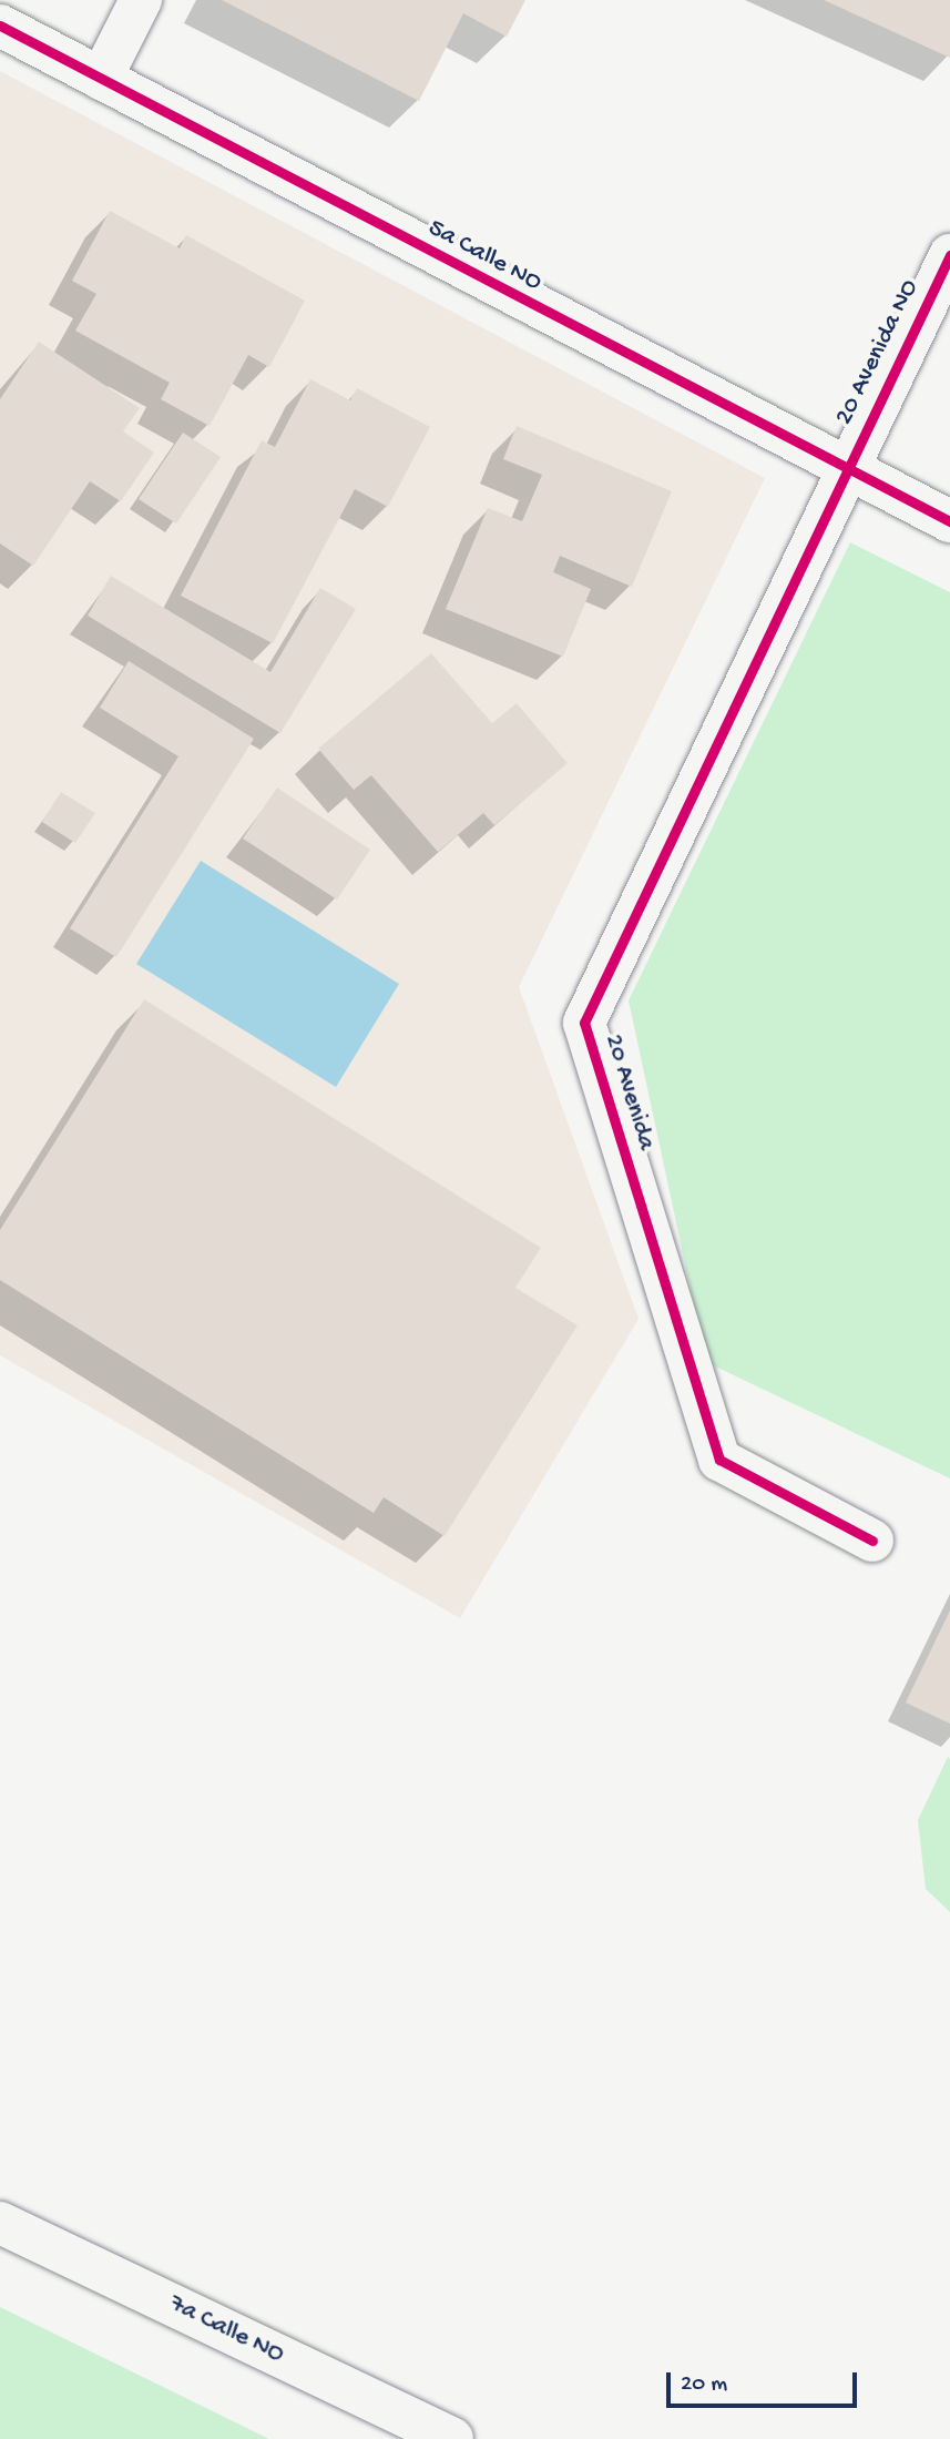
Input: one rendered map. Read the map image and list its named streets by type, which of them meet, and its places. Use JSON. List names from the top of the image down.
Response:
{
  "streets": {
    "street": [
      "5a Calle NO",
      "20 Avenida NO",
      "20 Avenida",
      "7a Calle NO"
    ]
  },
  "crossings": [
    ["5a Calle NO", "20 Avenida NO"],
    ["5a Calle NO", "20 Avenida"],
    ["20 Avenida NO", "20 Avenida"]
  ],
  "scale_bar": "20 m"
}
